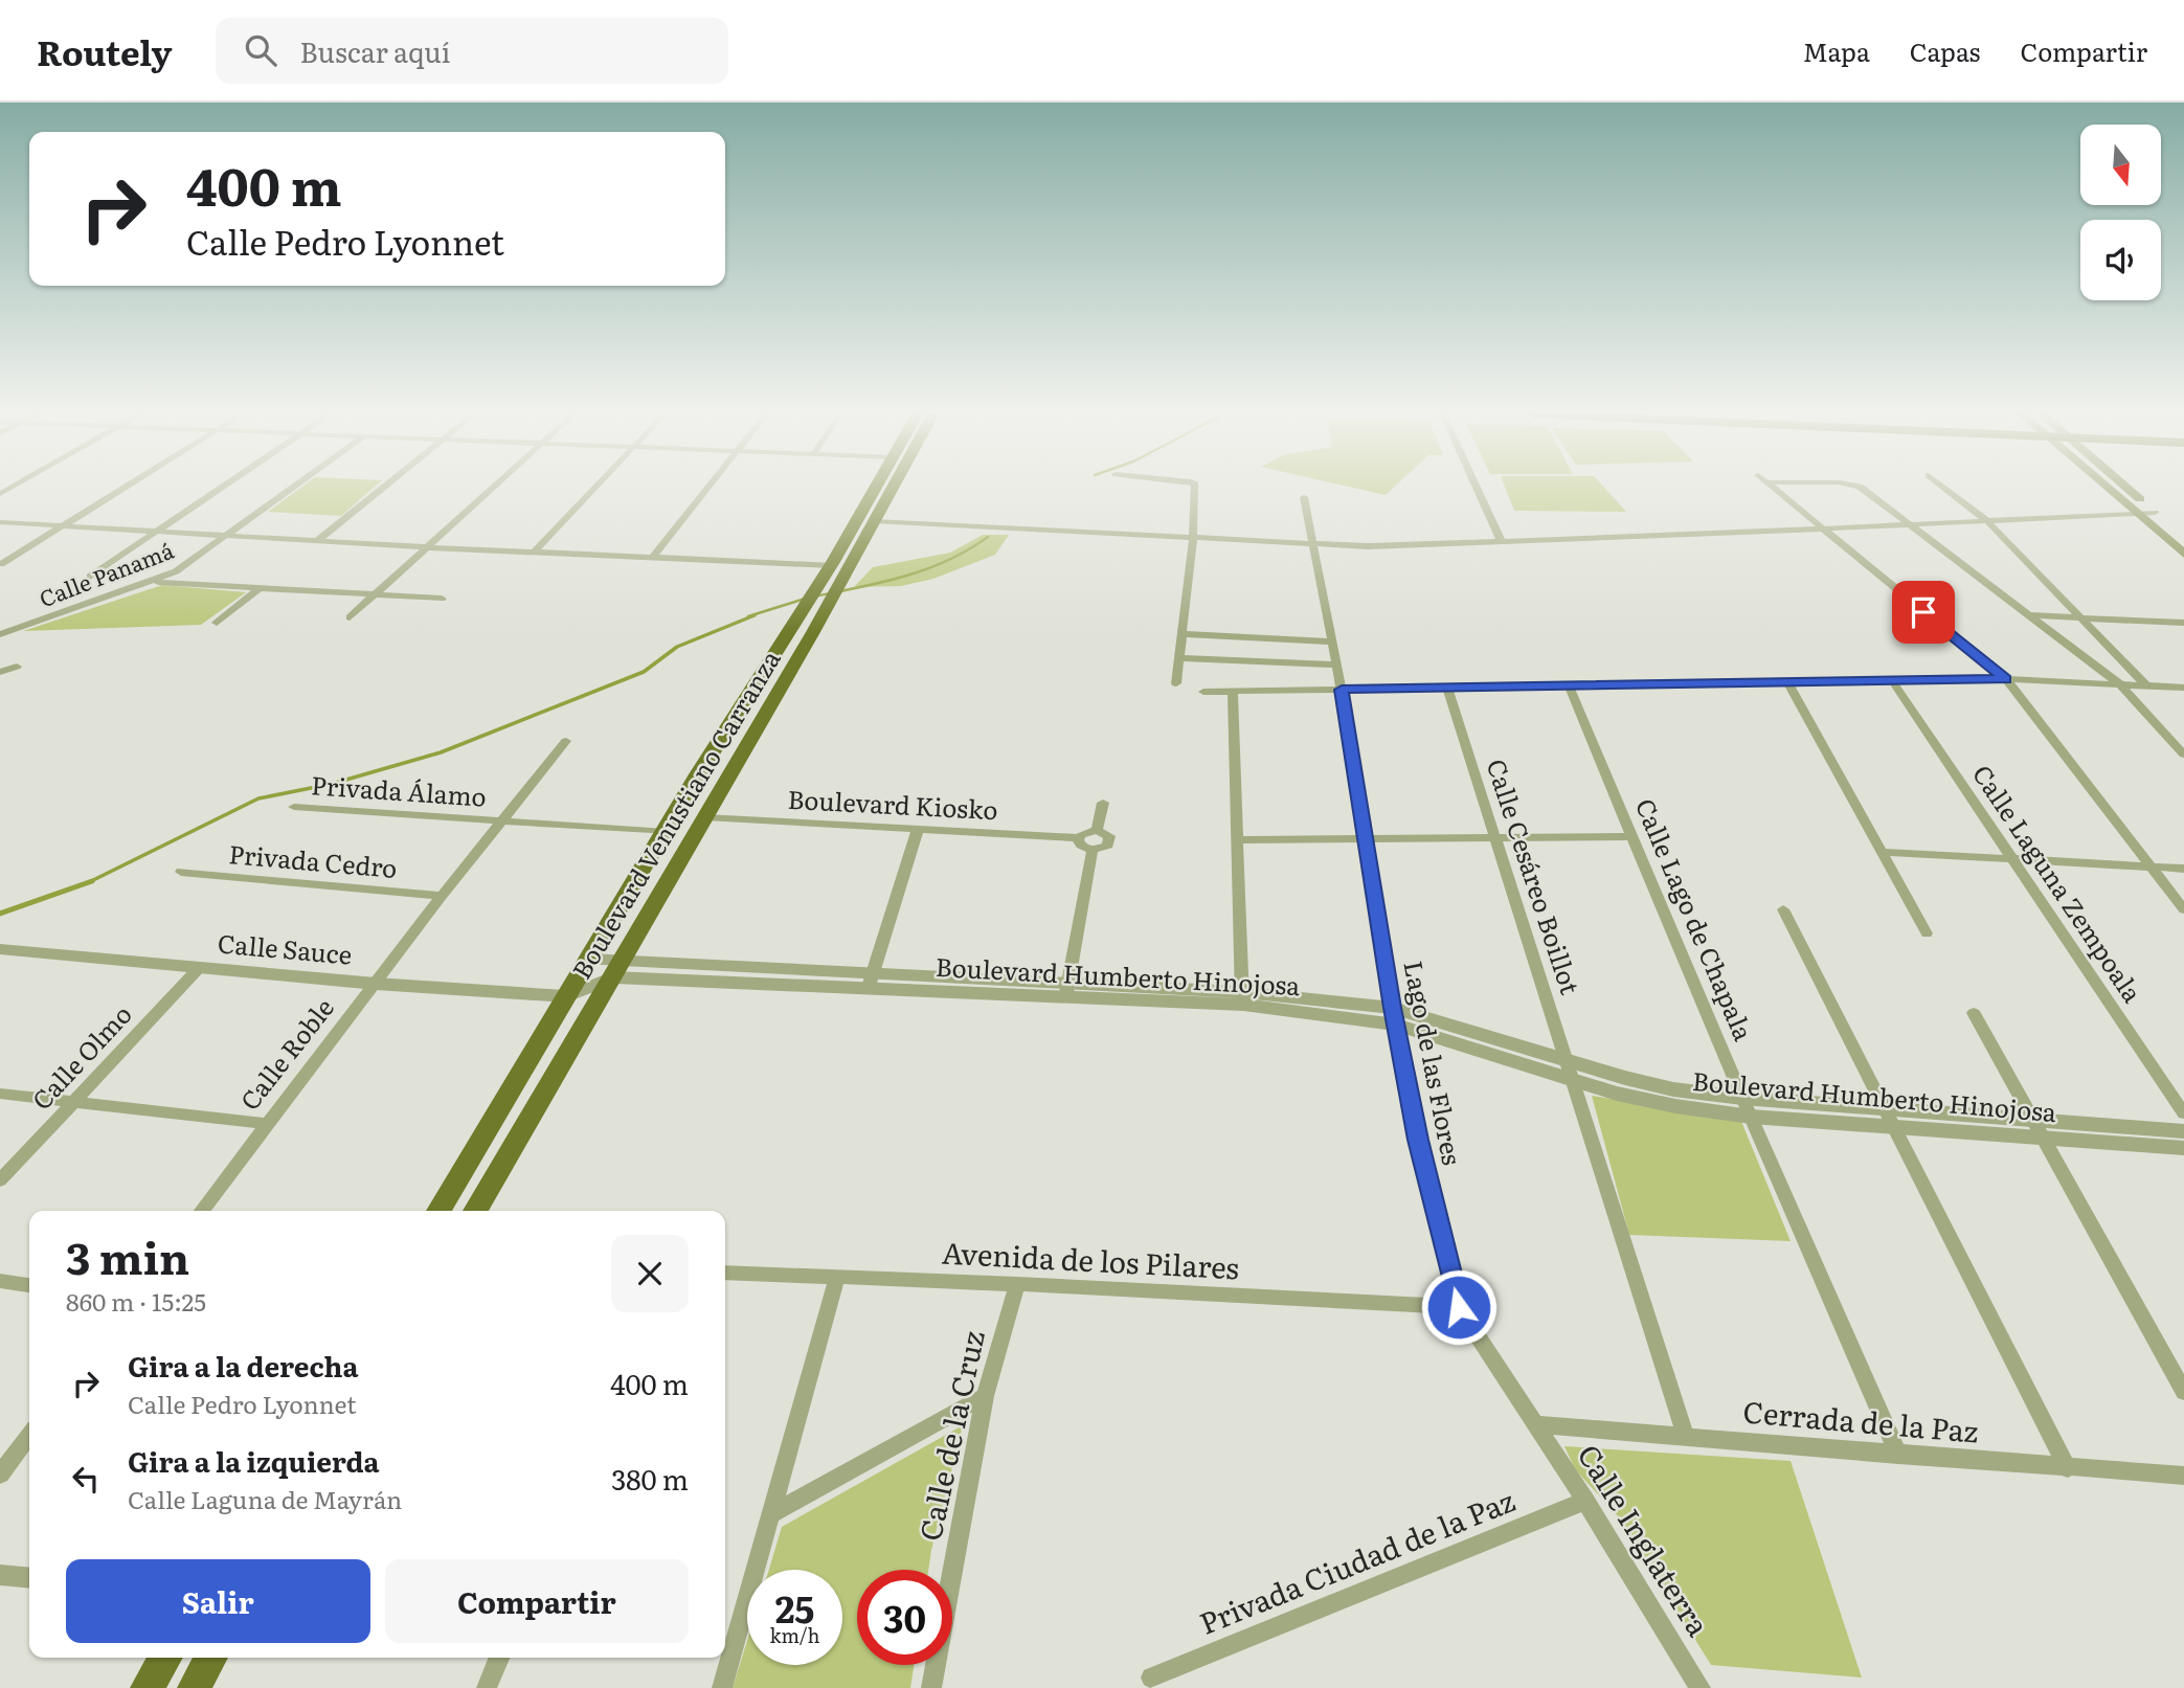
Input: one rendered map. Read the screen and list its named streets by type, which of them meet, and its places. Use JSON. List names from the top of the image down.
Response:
{
  "streets": {
    "main road": ["Boulevard Venustiano Carranza"],
    "street": [
      "Calle Panamá",
      "Privada Álamo",
      "Boulevard Kiosko",
      "Privada Cedro",
      "Calle Cesáreo Boillot",
      "Calle Laguna Zempoala",
      "Calle Lago de Chapala",
      "Calle Sauce",
      "Boulevard Humberto Hinojosa",
      "Calle Roble",
      "Calle Olmo",
      "Lago de las Flores",
      "Avenida de los Pilares",
      "Cerrada de la Paz",
      "Calle de la Cruz",
      "Calle Inglaterra",
      "Privada Ciudad de la Paz"
    ]
  },
  "crossings": [
    ["Privada Álamo", "Boulevard Venustiano Carranza"],
    ["Privada Álamo", "Calle Roble"],
    ["Boulevard Kiosko", "Boulevard Venustiano Carranza"],
    ["Boulevard Venustiano Carranza", "Calle Sauce"],
    ["Boulevard Venustiano Carranza", "Boulevard Humberto Hinojosa"],
    ["Privada Cedro", "Calle Roble"],
    ["Calle Cesáreo Boillot", "Boulevard Humberto Hinojosa"],
    ["Calle Lago de Chapala", "Boulevard Humberto Hinojosa"],
    ["Calle Lago de Chapala", "Cerrada de la Paz"],
    ["Calle Sauce", "Boulevard Humberto Hinojosa"],
    ["Calle Sauce", "Calle Roble"],
    ["Calle Sauce", "Calle Olmo"],
    ["Boulevard Humberto Hinojosa", "Lago de las Flores"],
    ["Lago de las Flores", "Avenida de los Pilares"],
    ["Lago de las Flores", "Cerrada de la Paz"],
    ["Lago de las Flores", "Calle Inglaterra"],
    ["Avenida de los Pilares", "Calle de la Cruz"],
    ["Cerrada de la Paz", "Calle Inglaterra"],
    ["Calle Inglaterra", "Privada Ciudad de la Paz"]
  ],
  "north": "bottom",
  "page": {
    "header": "Routely",
    "search": "Buscar aquí",
    "nav": ["Mapa", "Capas", "Compartir"],
    "turn": ["400 m", "Calle Pedro Lyonnet"],
    "heading": ["3 min", "860 m · 15:25"],
    "list": [
      {
        "name": "Gira a la derecha",
        "note": "Calle Pedro Lyonnet",
        "value": "400 m"
      },
      {
        "name": "Gira a la izquierda",
        "note": "Calle Laguna de Mayrán",
        "value": "380 m"
      }
    ],
    "buttons": ["Salir", "Compartir"],
    "speed": "25 km/h",
    "limit": "30"
  }
}
